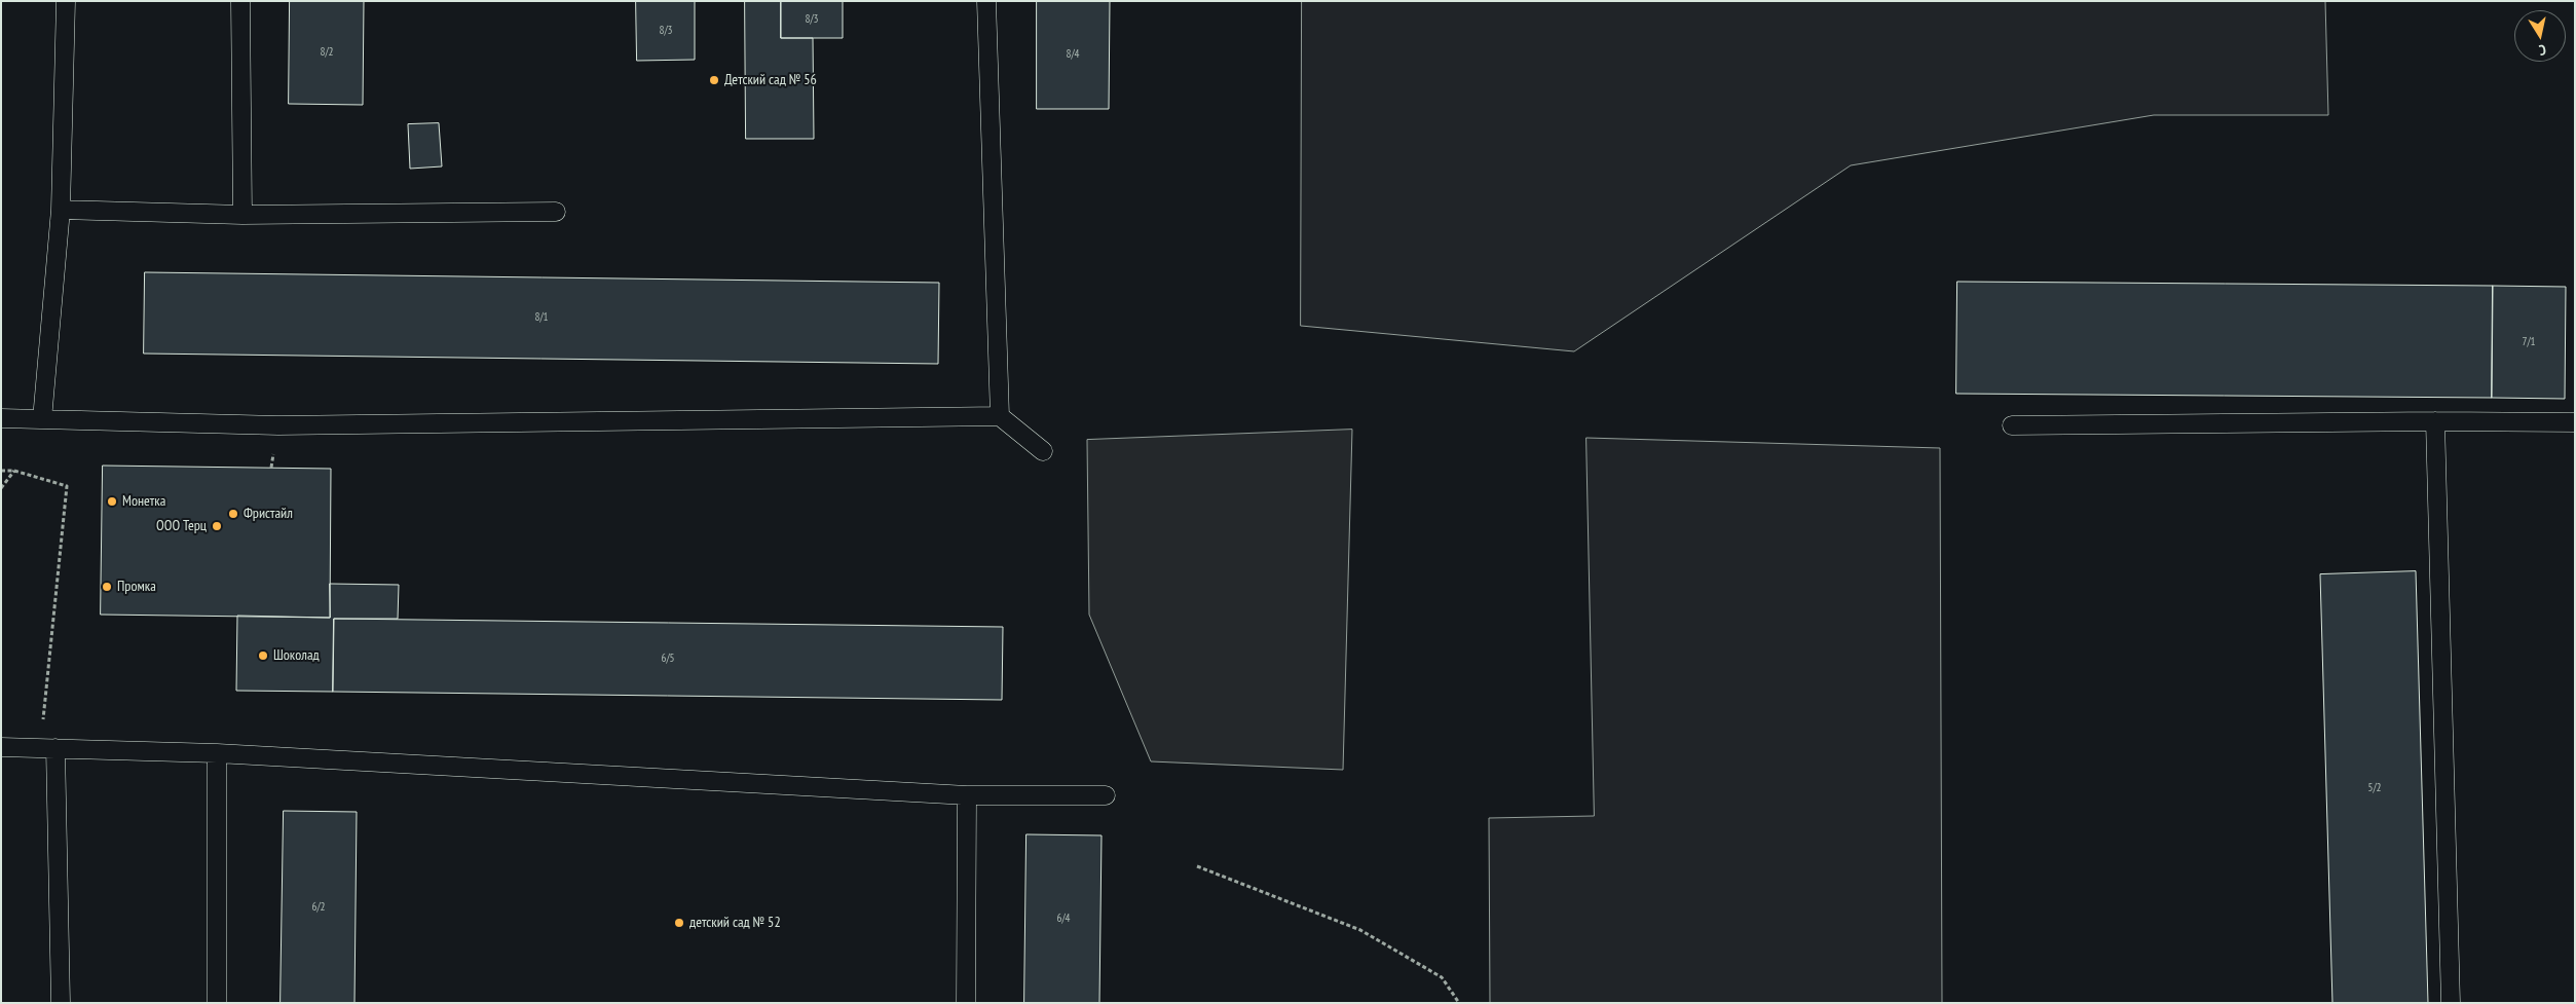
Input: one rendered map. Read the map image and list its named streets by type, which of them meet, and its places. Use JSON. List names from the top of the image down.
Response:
{
  "places": [
    "Детский сад № 56",
    "Монетка",
    "Фристайл",
    "ООО Терц",
    "Промка",
    "Шоколад",
    "детский сад № 52"
  ],
  "house_numbers": [
    "8/3",
    "8/3",
    "8/2",
    "8/4",
    "8/1",
    "7/1",
    "6/5",
    "5/2",
    "6/2",
    "6/4"
  ],
  "north": "bottom"
}
